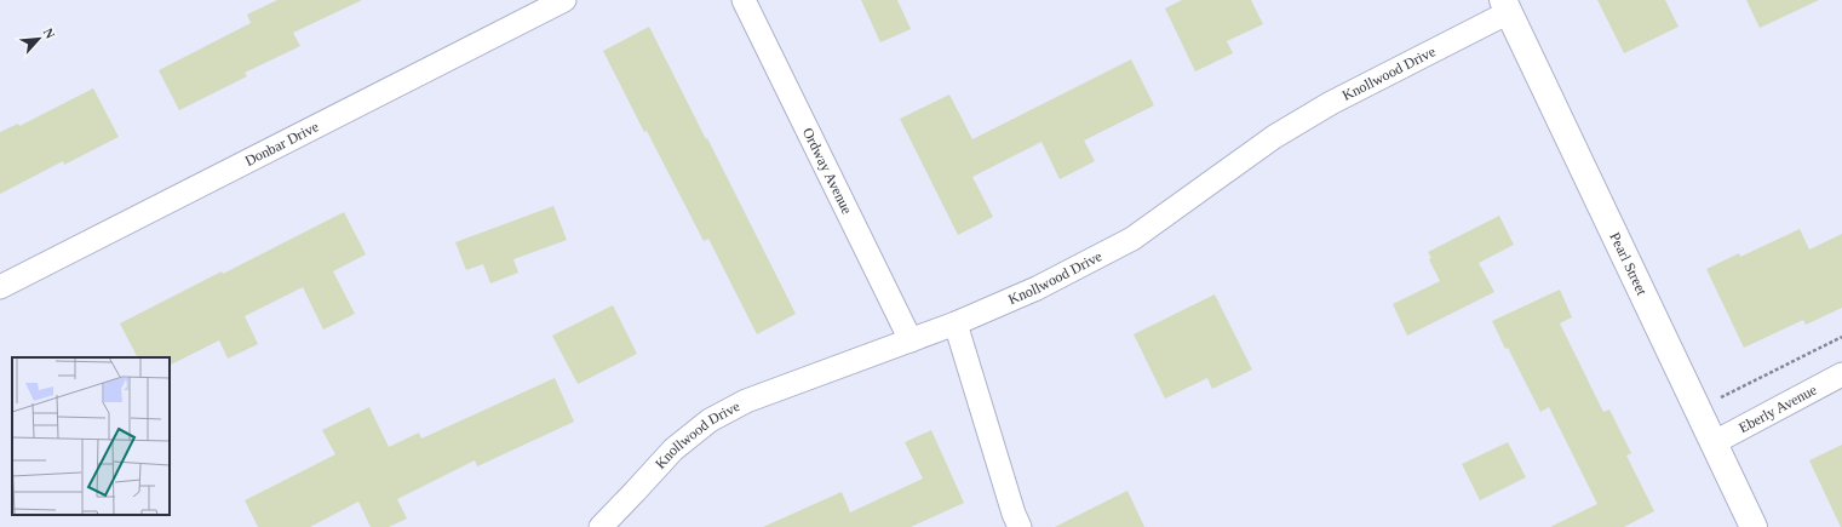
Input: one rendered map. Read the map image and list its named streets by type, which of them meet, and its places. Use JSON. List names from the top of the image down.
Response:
{
  "streets": {
    "street": [
      "Knollwood Drive",
      "Donbar Drive",
      "Ordway Avenue",
      "Pearl Street",
      "Eberly Avenue"
    ]
  },
  "crossings": [
    ["Knollwood Drive", "Ordway Avenue"],
    ["Knollwood Drive", "Pearl Street"],
    ["Pearl Street", "Eberly Avenue"]
  ],
  "north": "top right"
}
